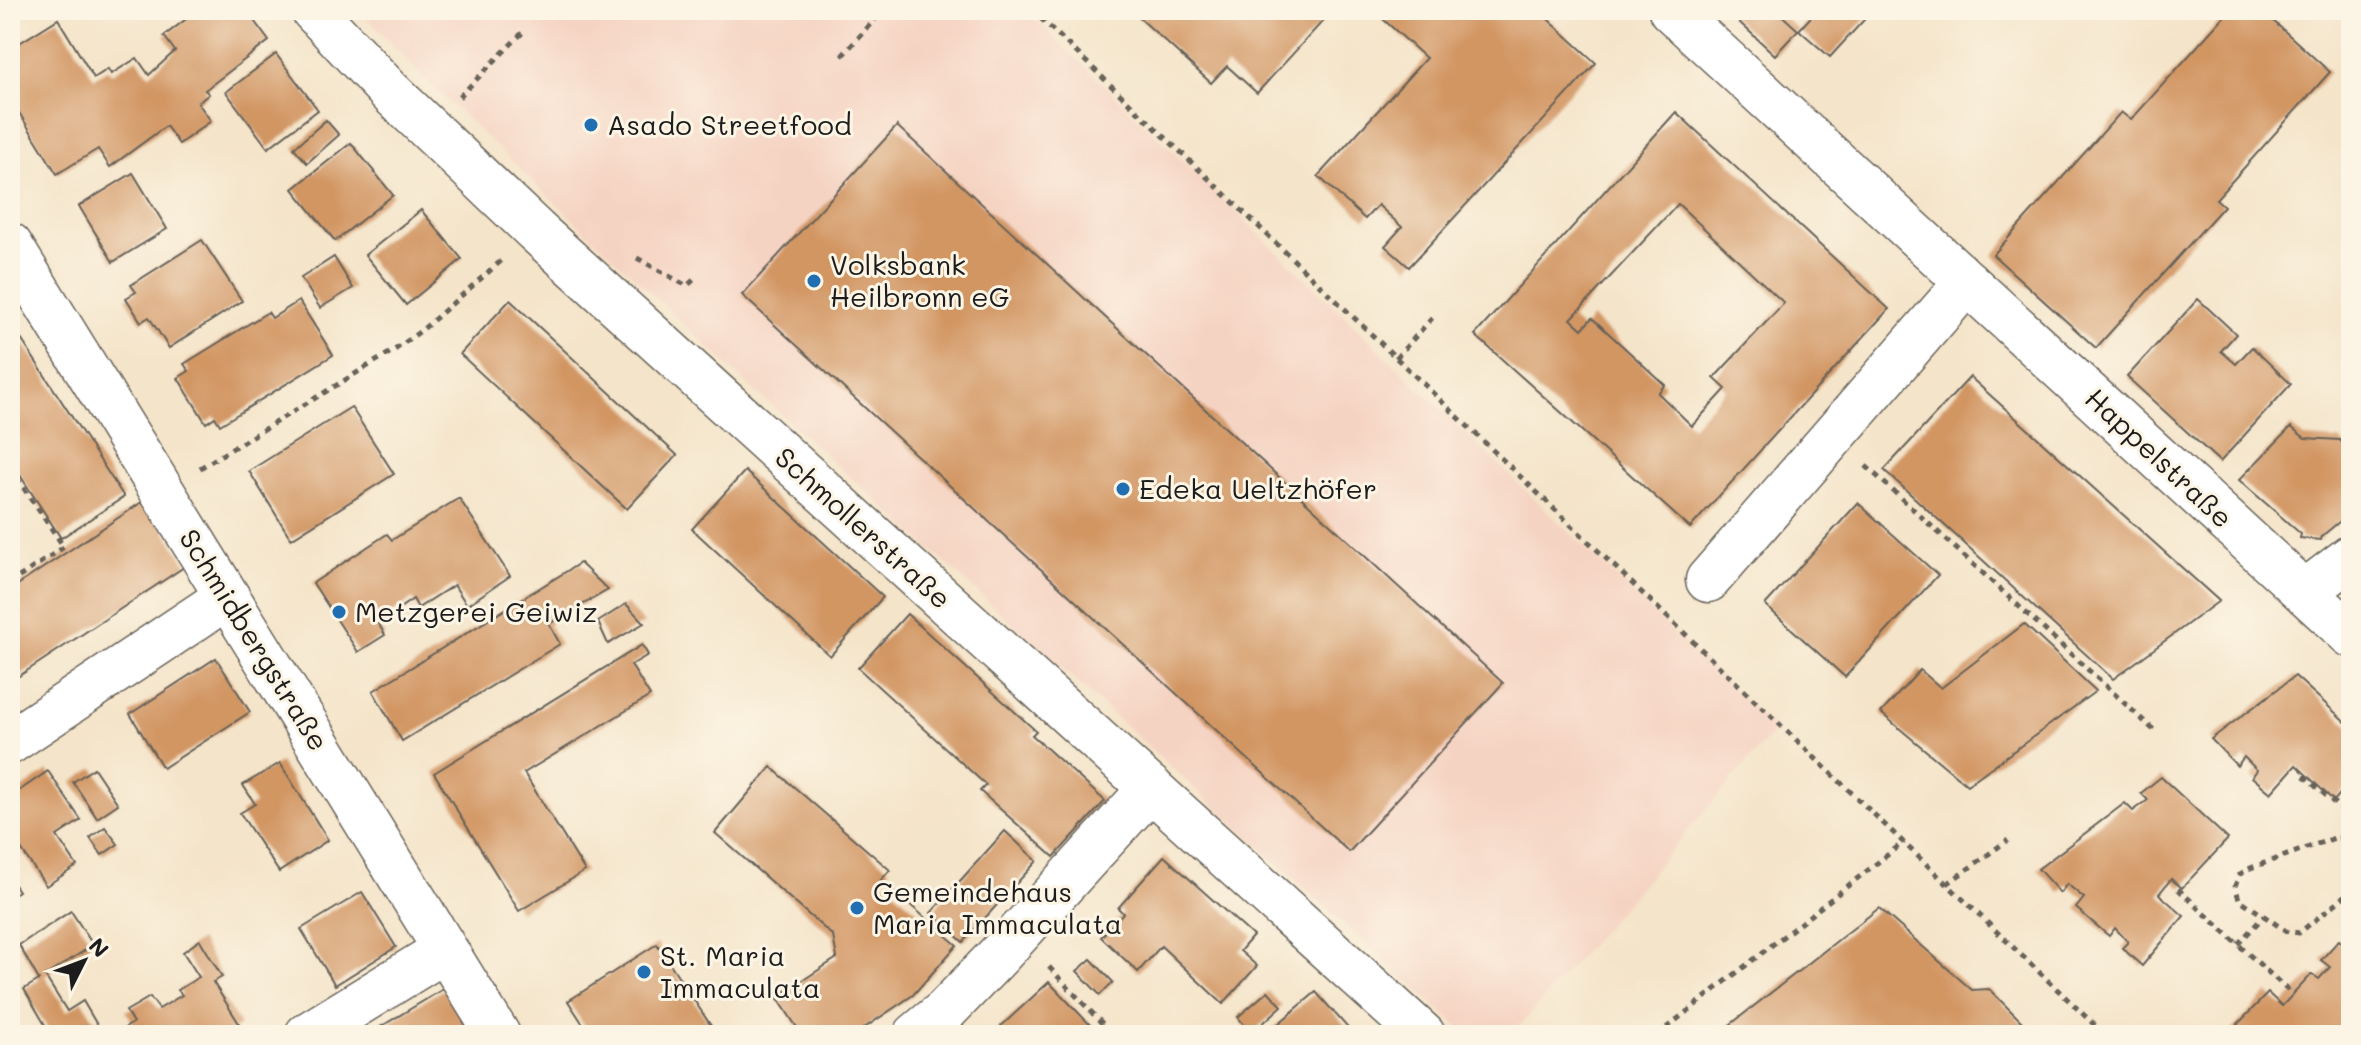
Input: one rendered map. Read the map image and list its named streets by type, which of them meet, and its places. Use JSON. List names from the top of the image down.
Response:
{
  "streets": {
    "street": ["Happelstraße", "Schmollerstraße", "Schmidbergstraße"]
  },
  "places": [
    "Asado Streetfood",
    "Volksbank Heilbronn eG",
    "Edeka Ueltzhöfer",
    "Metzgerei Geiwiz",
    "Gemeindehaus Maria Immaculata",
    "St. Maria Immaculata"
  ],
  "north": "top right"
}
